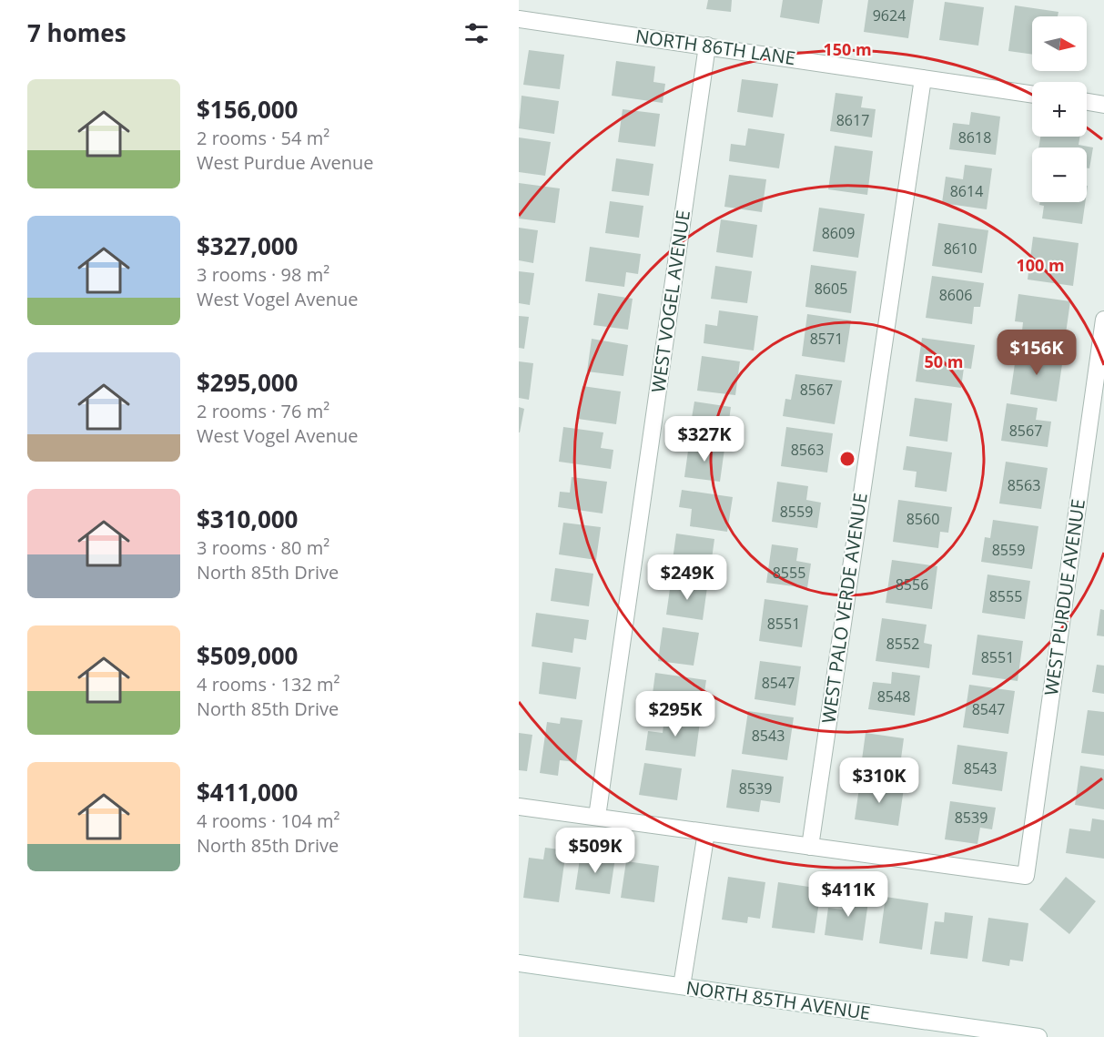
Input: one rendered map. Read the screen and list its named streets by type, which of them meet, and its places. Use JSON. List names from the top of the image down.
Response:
{
  "streets": {
    "street": [
      "NORTH 86TH LANE",
      "WEST VOGEL AVENUE",
      "WEST PURDUE AVENUE",
      "WEST PALO VERDE AVENUE",
      "NORTH 85TH AVENUE"
    ]
  },
  "crossings": [
    ["NORTH 86TH LANE", "WEST VOGEL AVENUE"],
    ["NORTH 86TH LANE", "WEST PALO VERDE AVENUE"],
    ["WEST PURDUE AVENUE", "WEST PALO VERDE AVENUE"]
  ],
  "house_numbers": [
    "9624",
    "8617",
    "8618",
    "8614",
    "8609",
    "8610",
    "8605",
    "8606",
    "8571",
    "8567",
    "8567",
    "8563",
    "8563",
    "8559",
    "8560",
    "8559",
    "8555",
    "8556",
    "8555",
    "8551",
    "8552",
    "8551",
    "8547",
    "8548",
    "8547",
    "8543",
    "8543",
    "8539",
    "8539"
  ],
  "north": "right",
  "page": {
    "heading": "7 homes",
    "map_buttons": ["+", "−"],
    "list": [
      {
        "name": "$156,000",
        "note": "2 rooms · 54 m² · West Purdue Avenue"
      },
      {
        "name": "$327,000",
        "note": "3 rooms · 98 m² · West Vogel Avenue"
      },
      {
        "name": "$295,000",
        "note": "2 rooms · 76 m² · West Vogel Avenue"
      },
      {
        "name": "$310,000",
        "note": "3 rooms · 80 m² · North 85th Drive"
      },
      {
        "name": "$509,000",
        "note": "4 rooms · 132 m² · North 85th Drive"
      },
      {
        "name": "$411,000",
        "note": "4 rooms · 104 m² · North 85th Drive"
      }
    ],
    "price": [
      "$156K",
      "$327K",
      "$249K",
      "$295K",
      "$310K",
      "$509K",
      "$411K"
    ]
  },
  "rings": ["150 m", "100 m", "50 m"]
}
